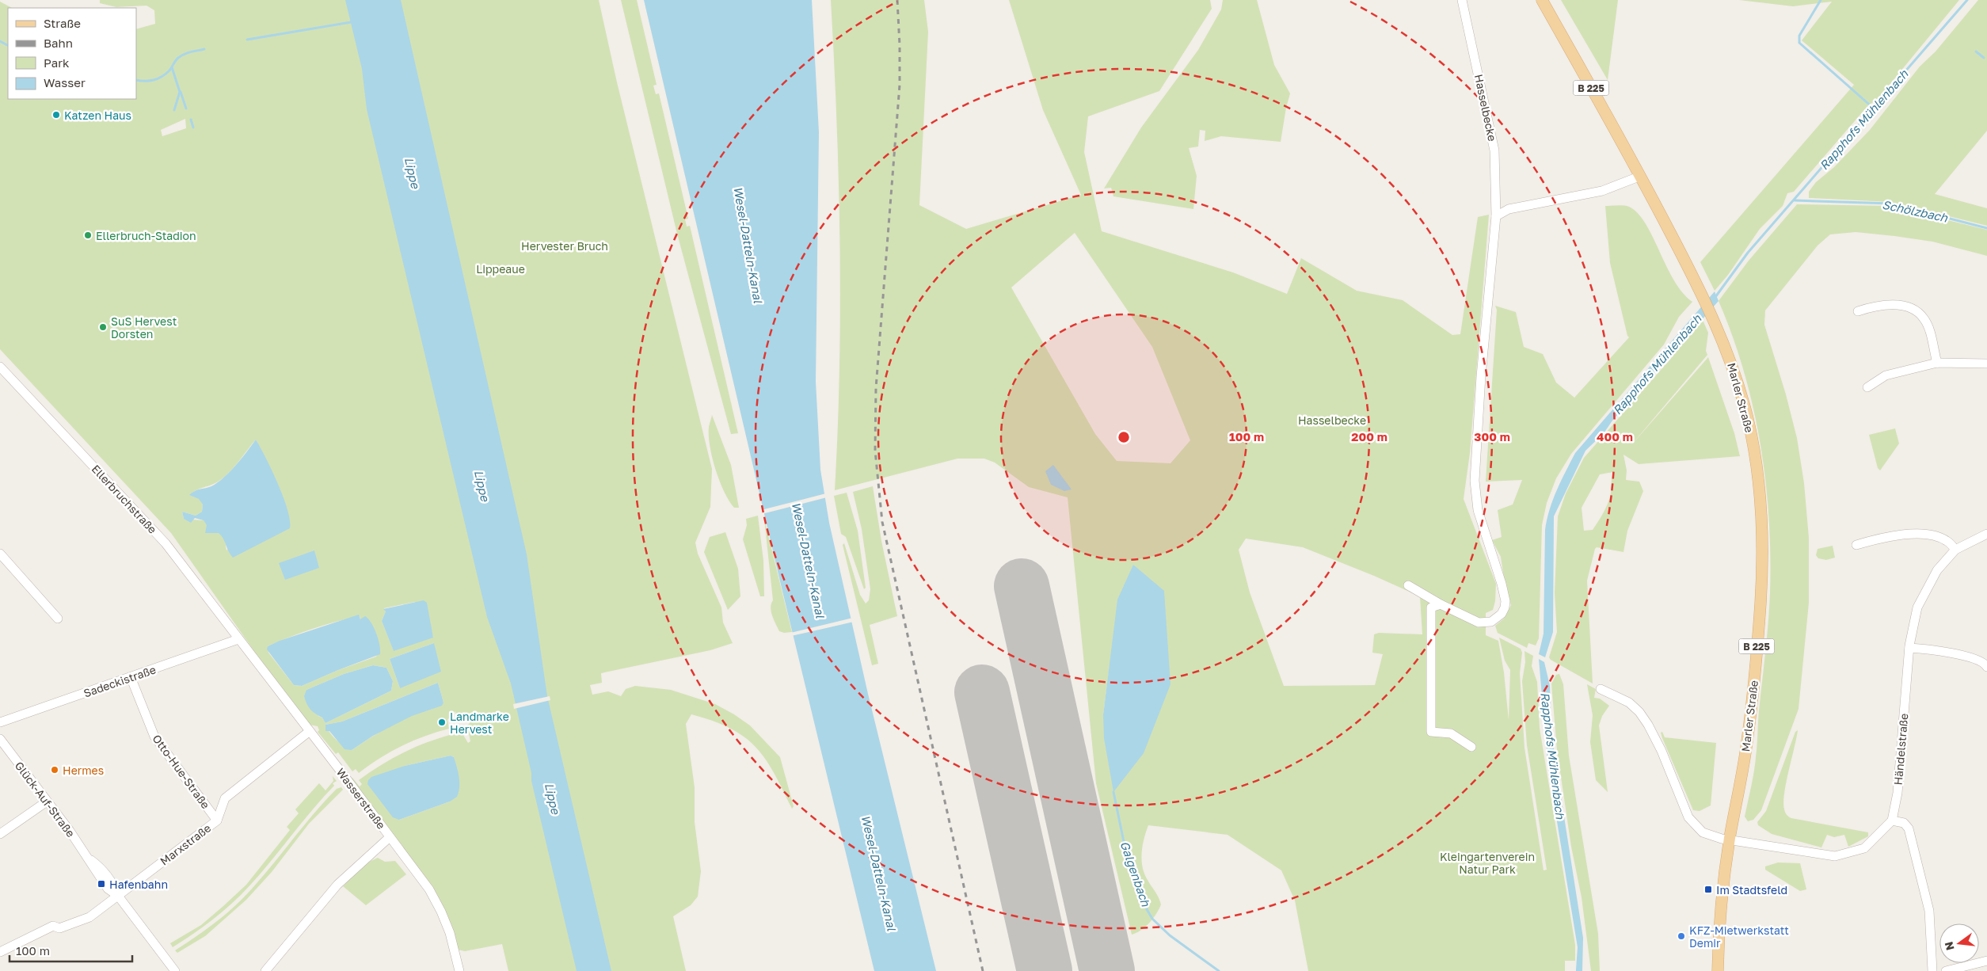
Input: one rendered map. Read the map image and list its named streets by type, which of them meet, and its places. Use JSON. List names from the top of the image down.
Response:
{
  "streets": {
    "main road": ["B 225", "Marler Straße"],
    "street": [
      "Hasselbecke",
      "Ellerbruchstraße",
      "Sadeckistraße",
      "Händelstraße",
      "Otto-Hue-Straße",
      "Wasserstraße",
      "Glück-Auf-Straße",
      "Marxstraße"
    ]
  },
  "crossings": [
    ["Ellerbruchstraße", "Sadeckistraße"],
    ["Ellerbruchstraße", "Wasserstraße"],
    ["Sadeckistraße", "Otto-Hue-Straße"],
    ["Sadeckistraße", "Wasserstraße"],
    ["Otto-Hue-Straße", "Marxstraße"],
    ["Wasserstraße", "Marxstraße"],
    ["Glück-Auf-Straße", "Marxstraße"]
  ],
  "water": [
    "Rapphofs Mühlenbach",
    "Lippe",
    "Schölzbach",
    "Wesel-Datteln-Kanal",
    "Galgenbach"
  ],
  "parks": [
    "Hervester Bruch",
    "Lippeaue",
    "Hasselbecke",
    "Kleingartenverein Natur Park"
  ],
  "places": {
    "other": [
      "Katzen Haus",
      "Ellerbruch-Stadion",
      "SuS Hervest Dorsten",
      "Landmarke Hervest",
      "Hermes",
      "KFZ-Mietwerkstatt Demir"
    ],
    "transit": ["Hafenbahn", "Im Stadtsfeld"]
  },
  "legend": [
    "Straße",
    "Bahn",
    "Park",
    "Wasser"
  ],
  "scale_bar": "100 m",
  "north": "left",
  "rings": [
    "100 m",
    "200 m",
    "300 m",
    "400 m"
  ]
}
